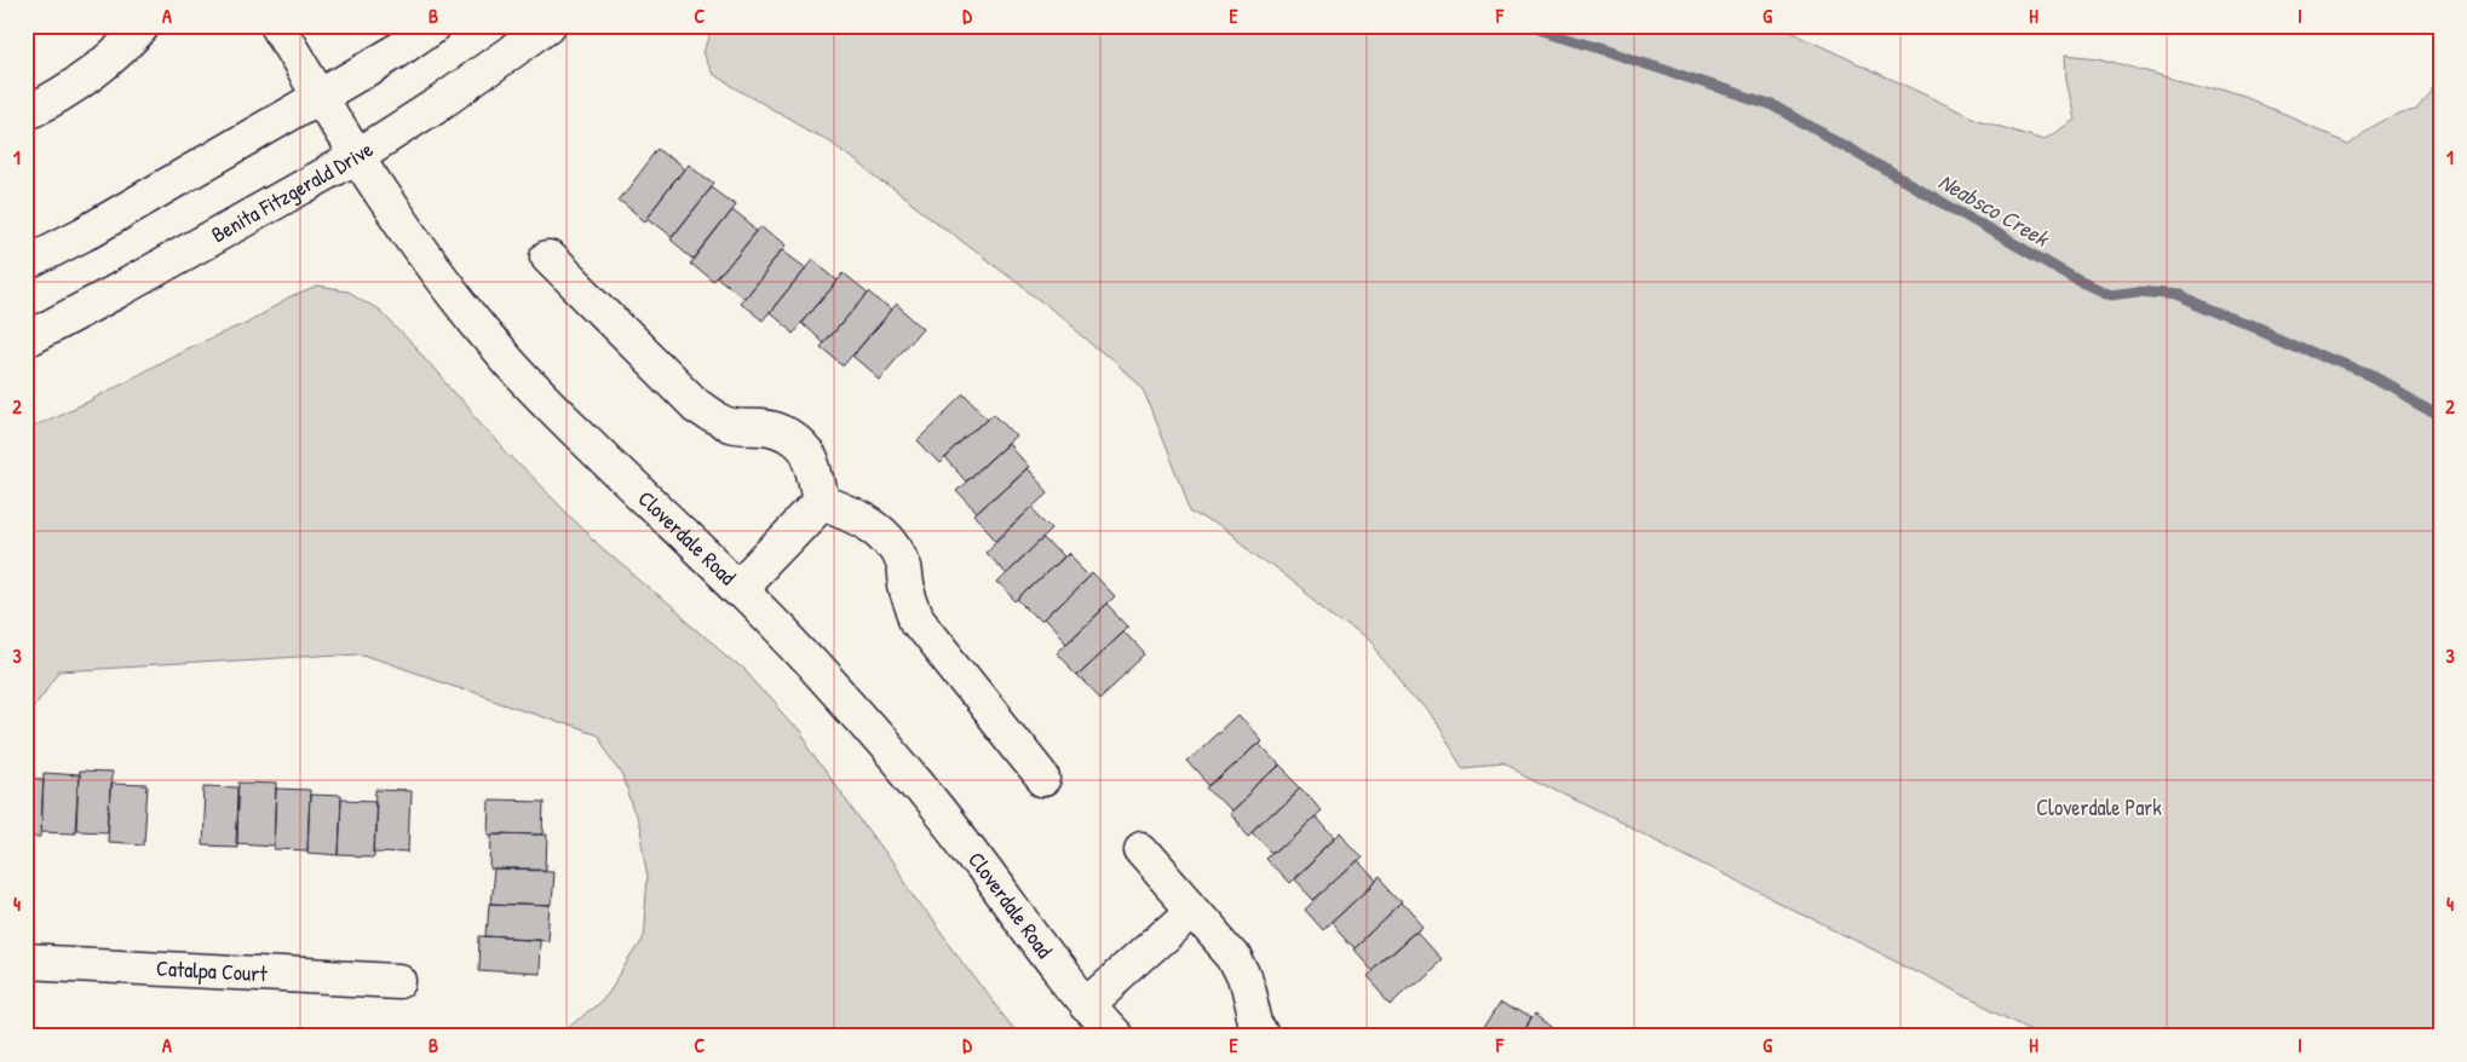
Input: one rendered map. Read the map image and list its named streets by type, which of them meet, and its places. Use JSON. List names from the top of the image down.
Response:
{
  "streets": {
    "street": ["Benita Fitzgerald Drive", "Cloverdale Road", "Catalpa Court"]
  },
  "crossings": [
    ["Benita Fitzgerald Drive", "Cloverdale Road"]
  ],
  "water": ["Neabsco Creek"],
  "parks": ["Cloverdale Park"],
  "grid": {
    "columns": [
      "A",
      "B",
      "C",
      "D",
      "E",
      "F",
      "G",
      "H",
      "I"
    ],
    "rows": [
      "1",
      "2",
      "3",
      "4"
    ]
  }
}
